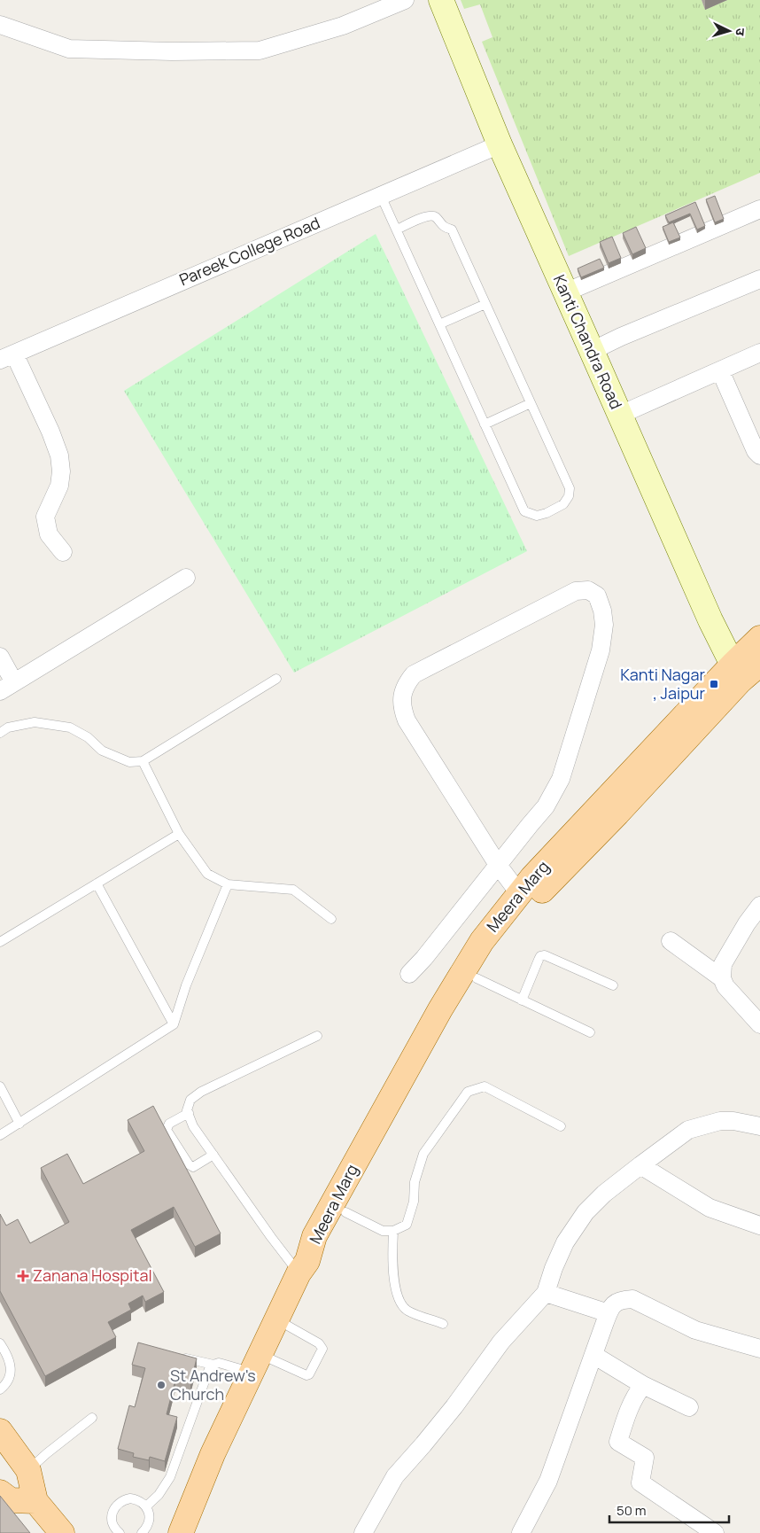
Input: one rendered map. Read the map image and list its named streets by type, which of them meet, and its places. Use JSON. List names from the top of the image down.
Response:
{
  "streets": {
    "main road": ["Meera Marg"],
    "street": ["Pareek College Road", "Kanti Chandra Road"]
  },
  "crossings": [
    ["Pareek College Road", "Kanti Chandra Road"],
    ["Kanti Chandra Road", "Meera Marg"]
  ],
  "places": {
    "transit": ["Kanti Nagar , Jaipur"],
    "health": ["Zanana Hospital"],
    "other": ["St Andrew's Church"]
  },
  "scale_bar": "50 m",
  "north": "right"
}
